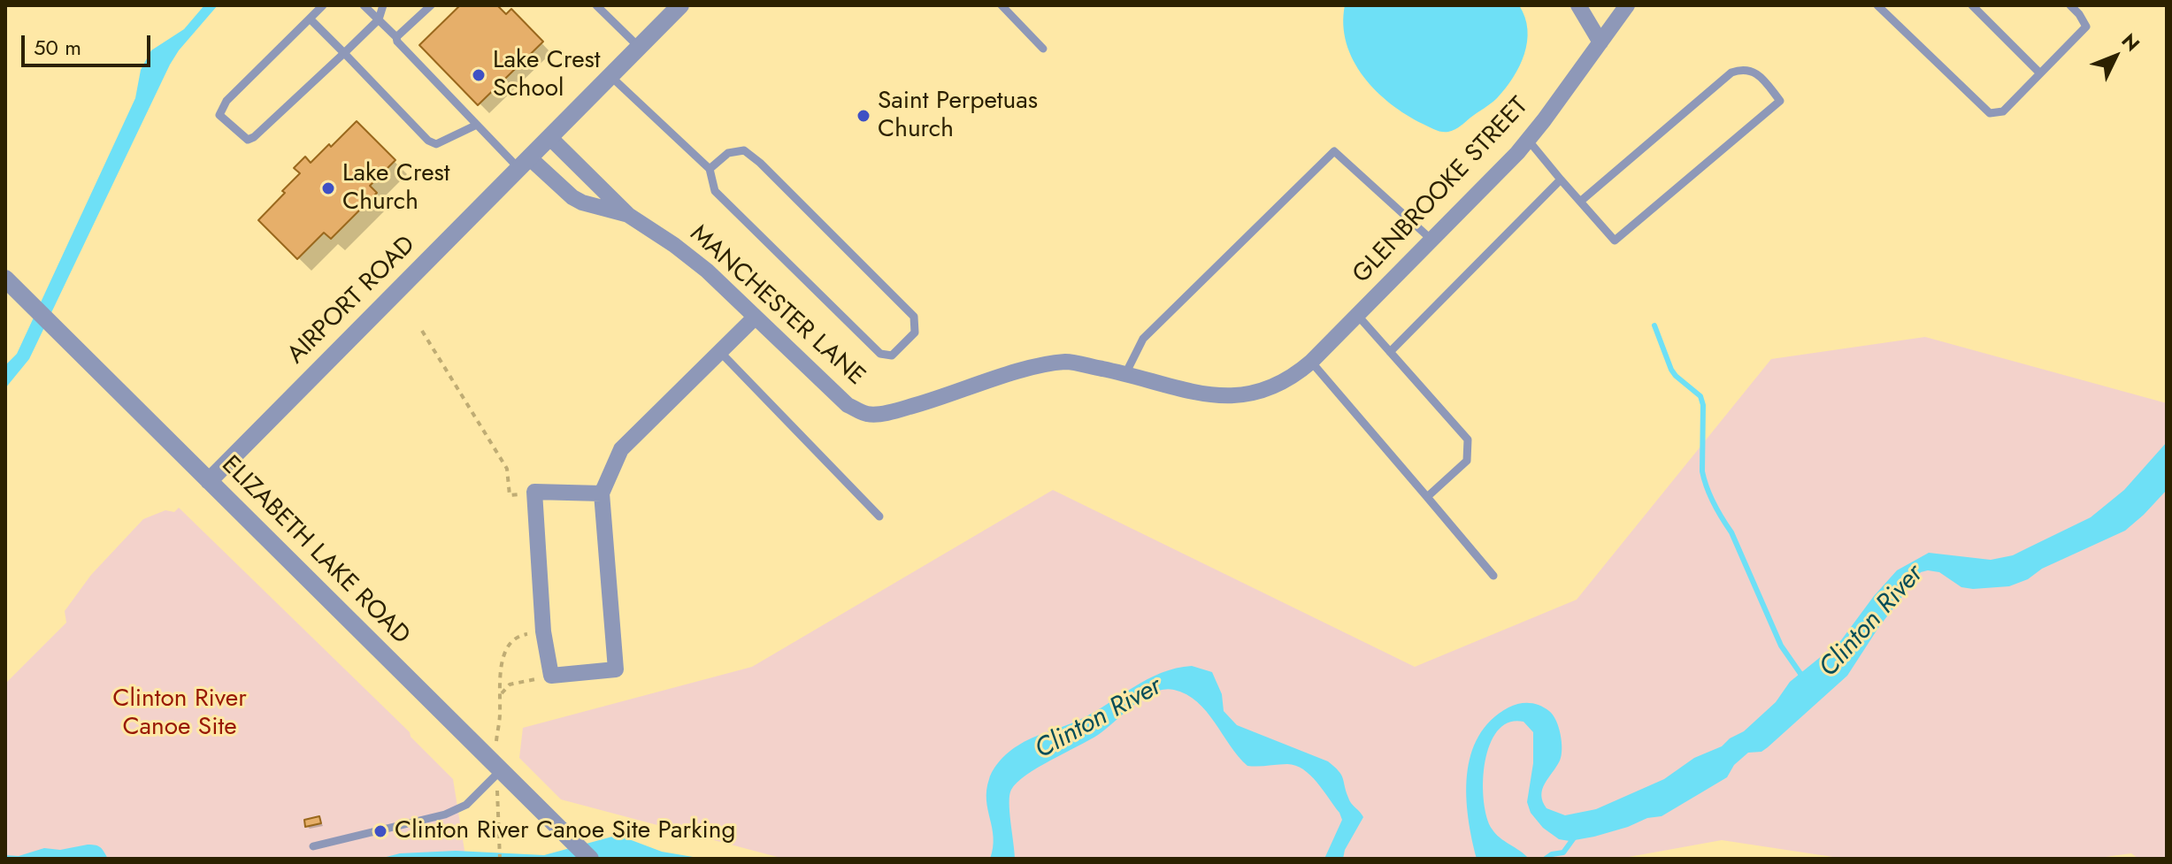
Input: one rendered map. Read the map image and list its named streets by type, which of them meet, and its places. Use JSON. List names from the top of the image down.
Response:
{
  "streets": {
    "street": [
      "GLENBROOKE STREET",
      "AIRPORT ROAD",
      "MANCHESTER LANE",
      "ELIZABETH LAKE ROAD"
    ]
  },
  "crossings": [
    ["GLENBROOKE STREET", "MANCHESTER LANE"],
    ["AIRPORT ROAD", "MANCHESTER LANE"],
    ["AIRPORT ROAD", "ELIZABETH LAKE ROAD"]
  ],
  "water": ["Clinton River"],
  "parks": ["Clinton River Canoe Site"],
  "places": [
    "Lake Crest School",
    "Saint Perpetuas Church",
    "Lake Crest Church",
    "Clinton River Canoe Site Parking"
  ],
  "scale_bar": "50 m",
  "north": "top right"
}
